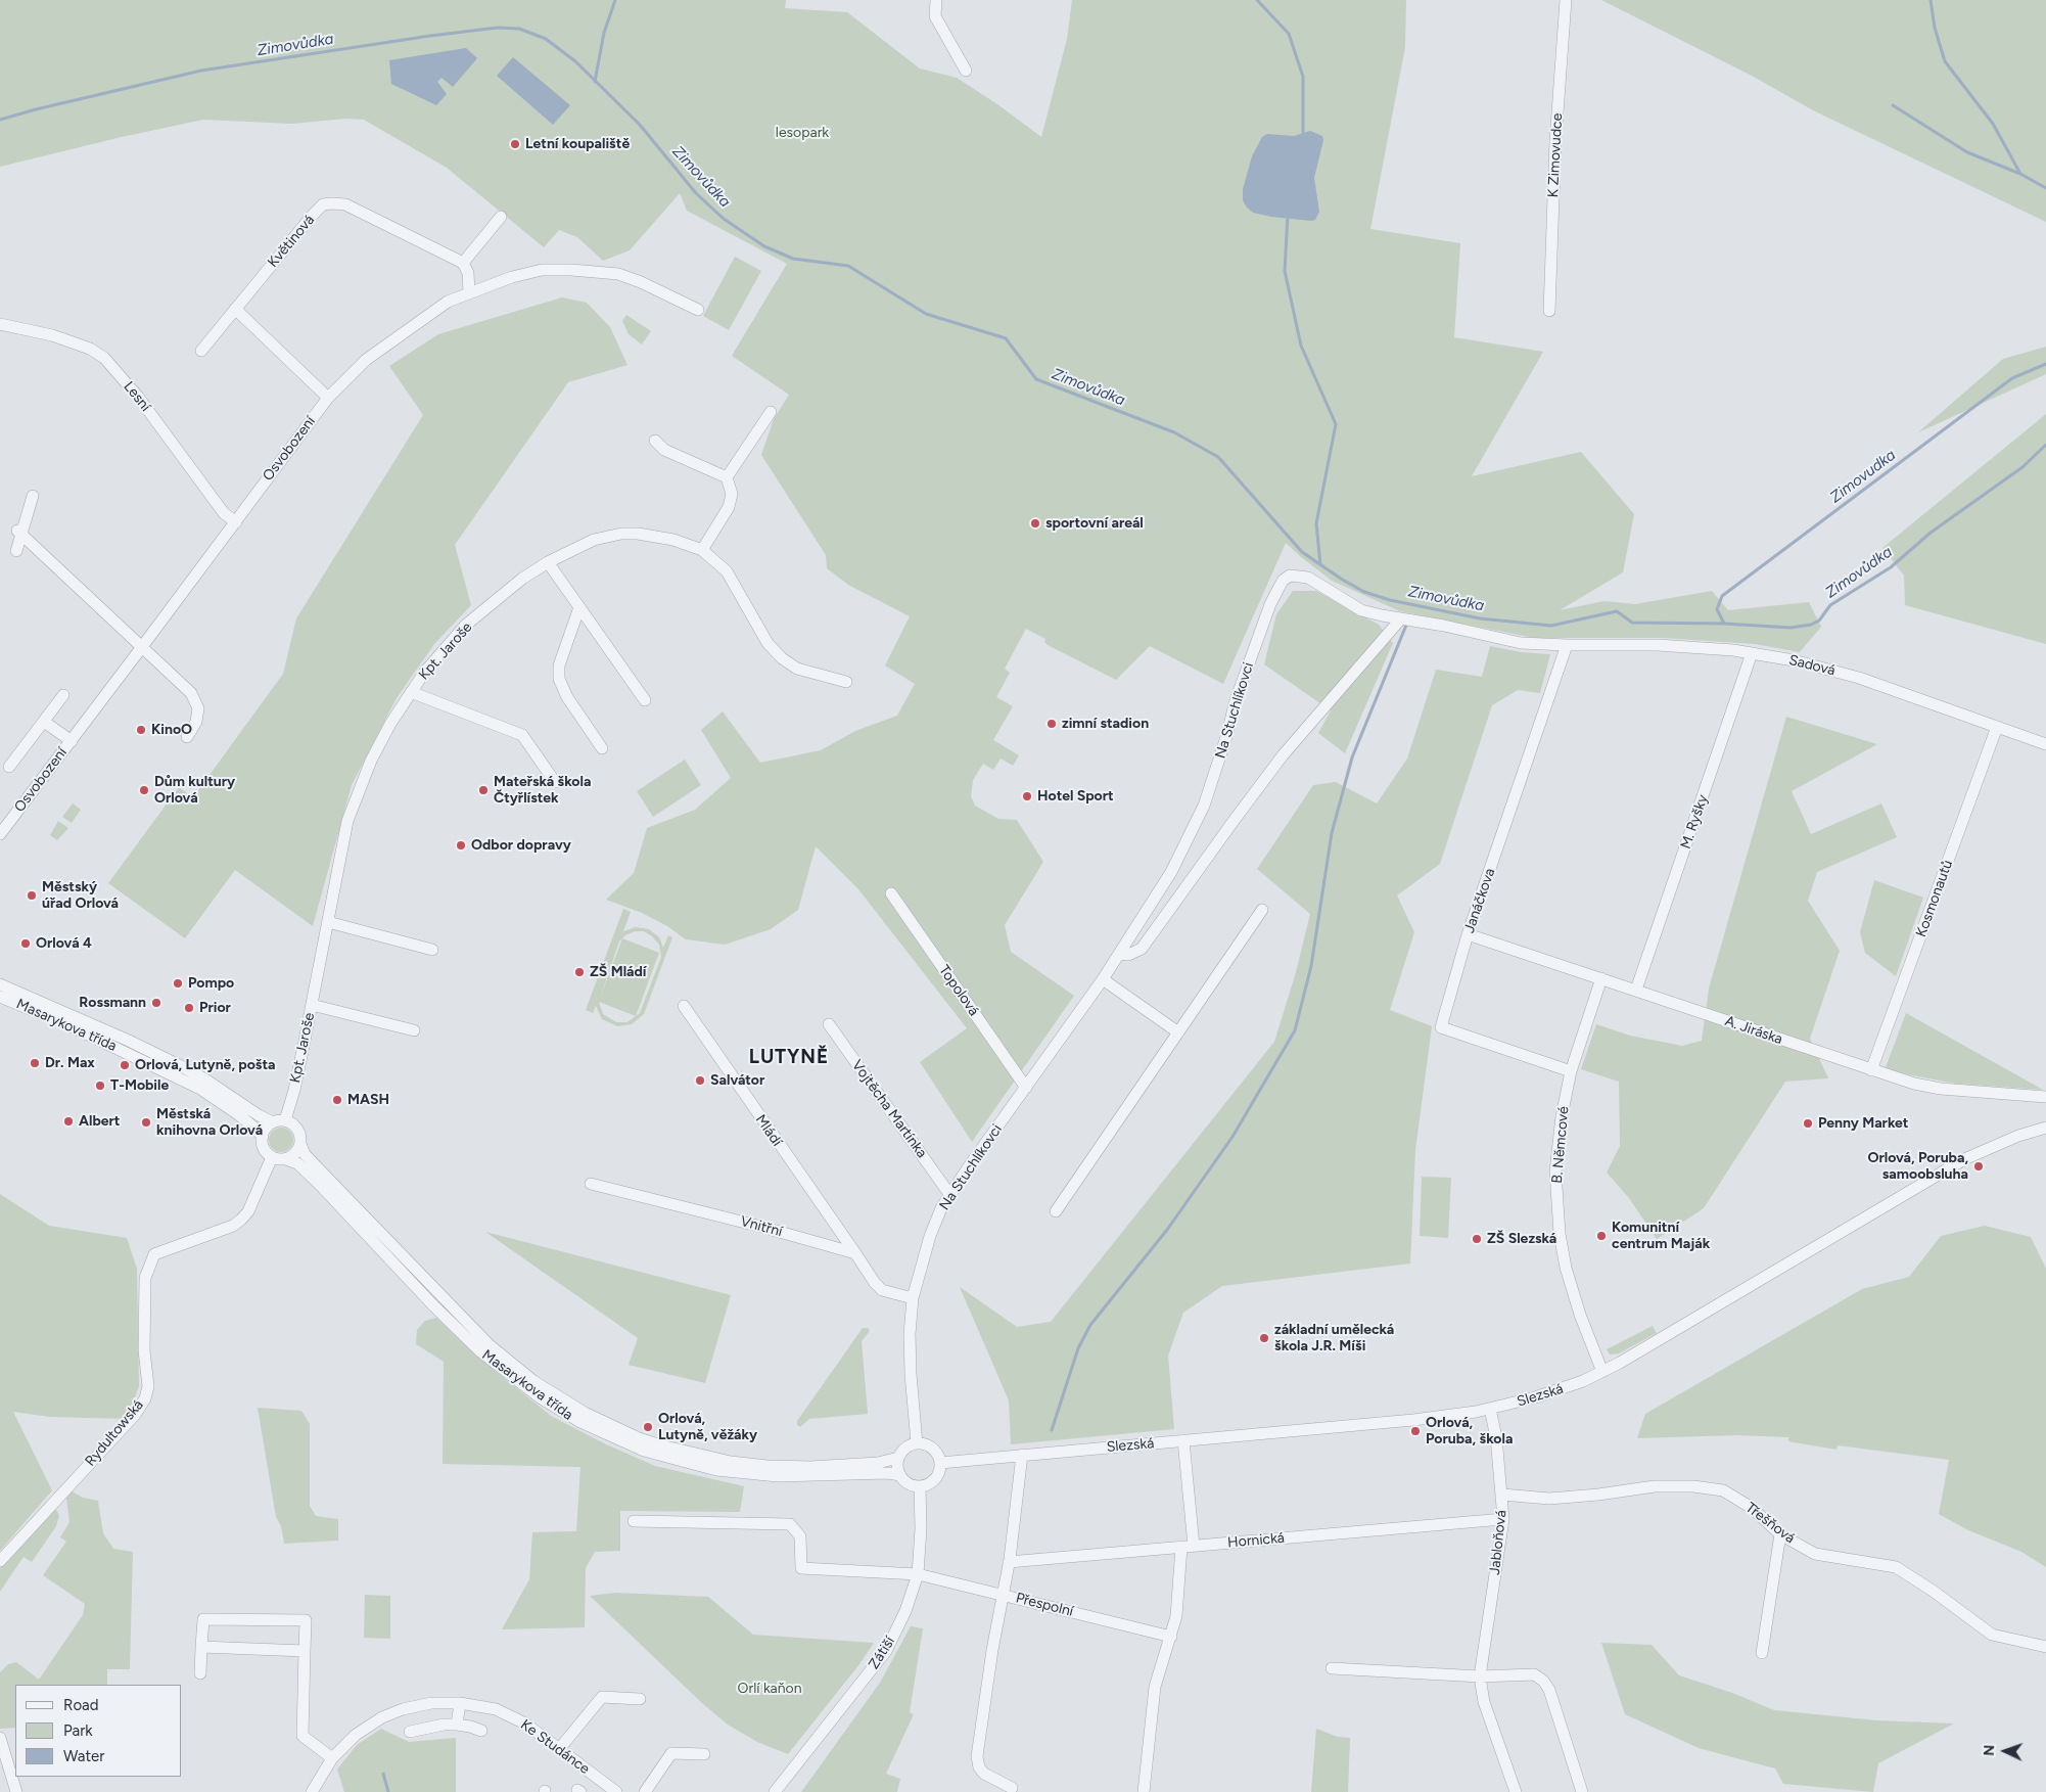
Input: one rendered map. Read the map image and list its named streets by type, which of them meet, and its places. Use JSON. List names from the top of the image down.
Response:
{
  "streets": {
    "street": [
      "K Zimovudce",
      "Květinová",
      "Lesní",
      "Osvobození",
      "Kpt. Jaroše",
      "Sadová",
      "Na Stuchlíkovci",
      "M. Ryšky",
      "Kosmonautů",
      "Janáčkova",
      "Topolová",
      "Masarykova třída",
      "A. Jiráska",
      "Vojtěcha Martínka",
      "Mládí",
      "B. Němcové",
      "Vnitřní",
      "Slezská",
      "Rydultowská",
      "Třešňová",
      "Hornická",
      "Jabloňová",
      "Přespolní",
      "Zátiší",
      "Ke Studánce"
    ]
  },
  "crossings": [
    ["Lesní", "Osvobození"],
    ["Kpt. Jaroše", "Masarykova třída"],
    ["Kpt. Jaroše", "Rydultowská"],
    ["Sadová", "Na Stuchlíkovci"],
    ["Sadová", "M. Ryšky"],
    ["Sadová", "Kosmonautů"],
    ["Sadová", "Janáčkova"],
    ["Na Stuchlíkovci", "Janáčkova"],
    ["Na Stuchlíkovci", "Topolová"],
    ["Na Stuchlíkovci", "Masarykova třída"],
    ["Na Stuchlíkovci", "Vojtěcha Martínka"],
    ["Na Stuchlíkovci", "Slezská"],
    ["Na Stuchlíkovci", "Zátiší"],
    ["M. Ryšky", "A. Jiráska"],
    ["Kosmonautů", "A. Jiráska"],
    ["Janáčkova", "A. Jiráska"],
    ["Janáčkova", "B. Němcové"],
    ["Masarykova třída", "Slezská"],
    ["Masarykova třída", "Rydultowská"],
    ["Masarykova třída", "Zátiší"],
    ["A. Jiráska", "B. Němcové"],
    ["Mládí", "Vnitřní"],
    ["B. Němcové", "Slezská"],
    ["Slezská", "Jabloňová"],
    ["Slezská", "Zátiší"],
    ["Třešňová", "Jabloňová"],
    ["Hornická", "Jabloňová"],
    ["Přespolní", "Zátiší"]
  ],
  "districts": ["LUTYNĚ"],
  "water": ["Zimovůdka", "Zimovudka"],
  "parks": ["lesopark", "Orlí kaňon"],
  "places": [
    "Letní koupaliště",
    "sportovní areál",
    "zimní stadion",
    "KinoO",
    "Dům kultury Orlová",
    "Mateřská škola Čtyřlístek",
    "Hotel Sport",
    "Odbor dopravy",
    "Městský úřad Orlová",
    "Orlová 4",
    "ZŠ Mládí",
    "Pompo",
    "Rossmann",
    "Prior",
    "Dr. Max",
    "Orlová, Lutyně, pošta",
    "Salvátor",
    "T-Mobile",
    "MASH",
    "Albert",
    "Městská knihovna Orlová",
    "Penny Market",
    "Orlová, Poruba, samoobsluha",
    "Komunitní centrum Maják",
    "ZŠ Slezská",
    "základní umělecká škola J.R. Míši",
    "Orlová, Lutyně, věžáky",
    "Orlová, Poruba, škola"
  ],
  "legend": ["Road", "Park", "Water"],
  "north": "left"
}
